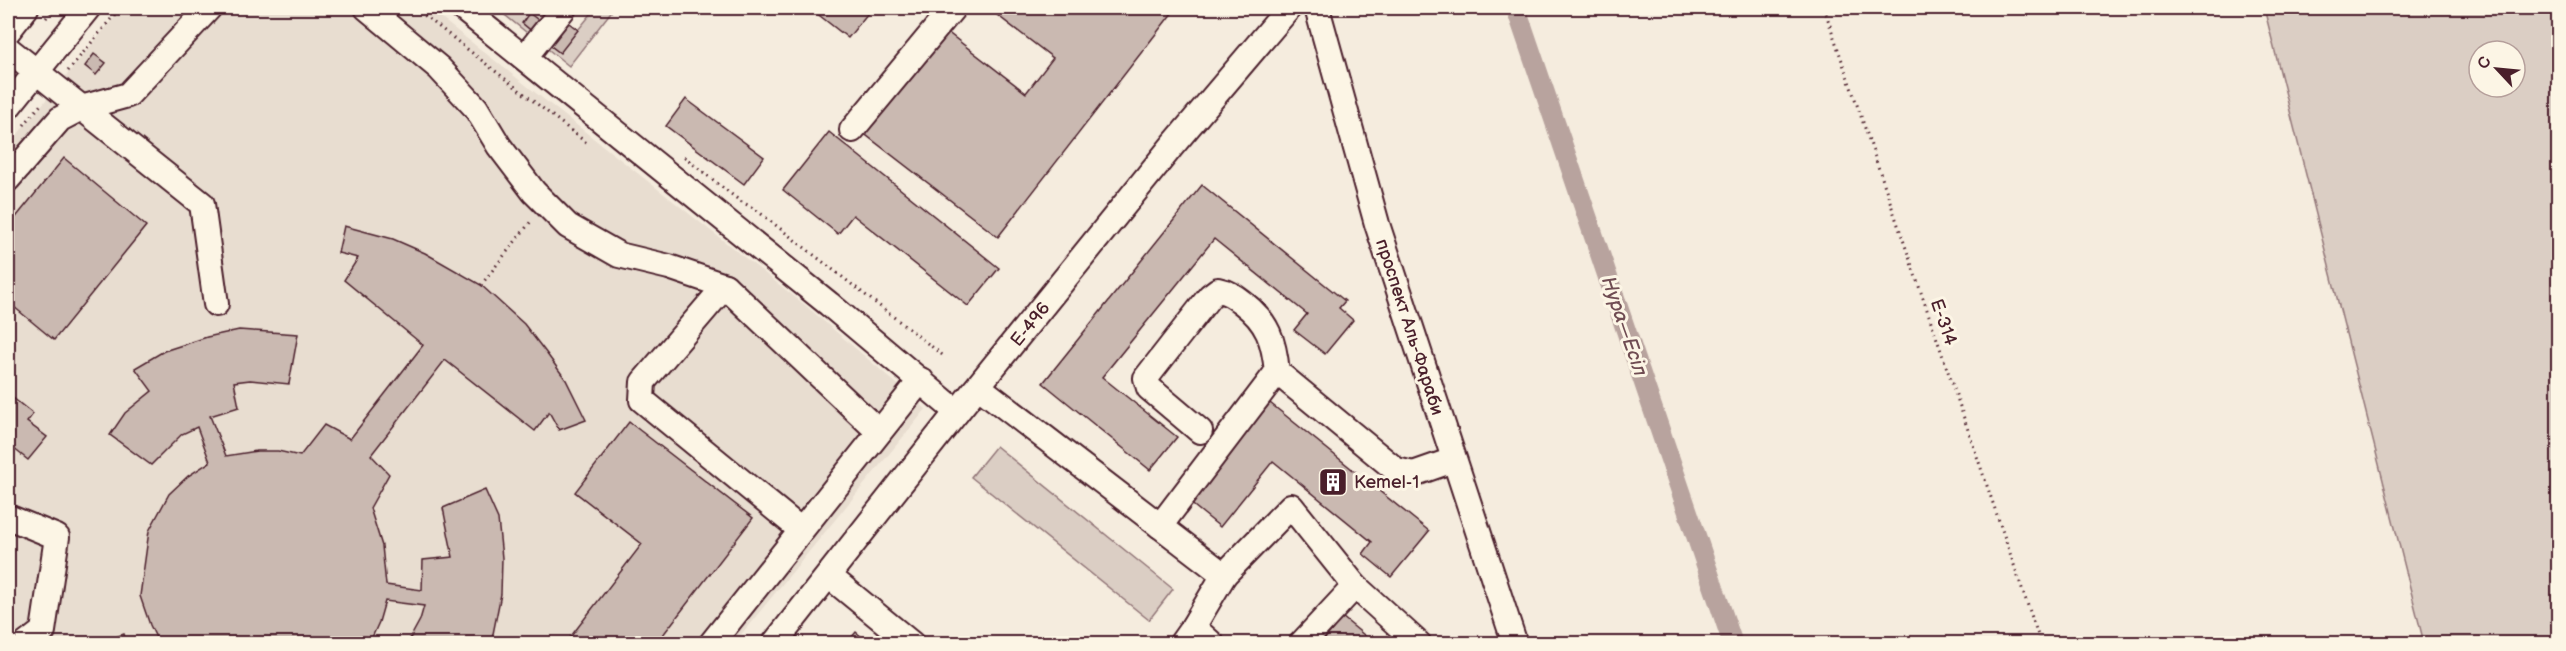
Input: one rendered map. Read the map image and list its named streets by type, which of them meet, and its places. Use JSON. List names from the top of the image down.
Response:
{
  "streets": {
    "street": ["E-496", "проспект Аль-Фараби"],
    "path": ["E-314"]
  },
  "water": ["Нура—Есіл"],
  "places": {
    "building": ["Kemel-1"]
  },
  "north": "top left"
}
